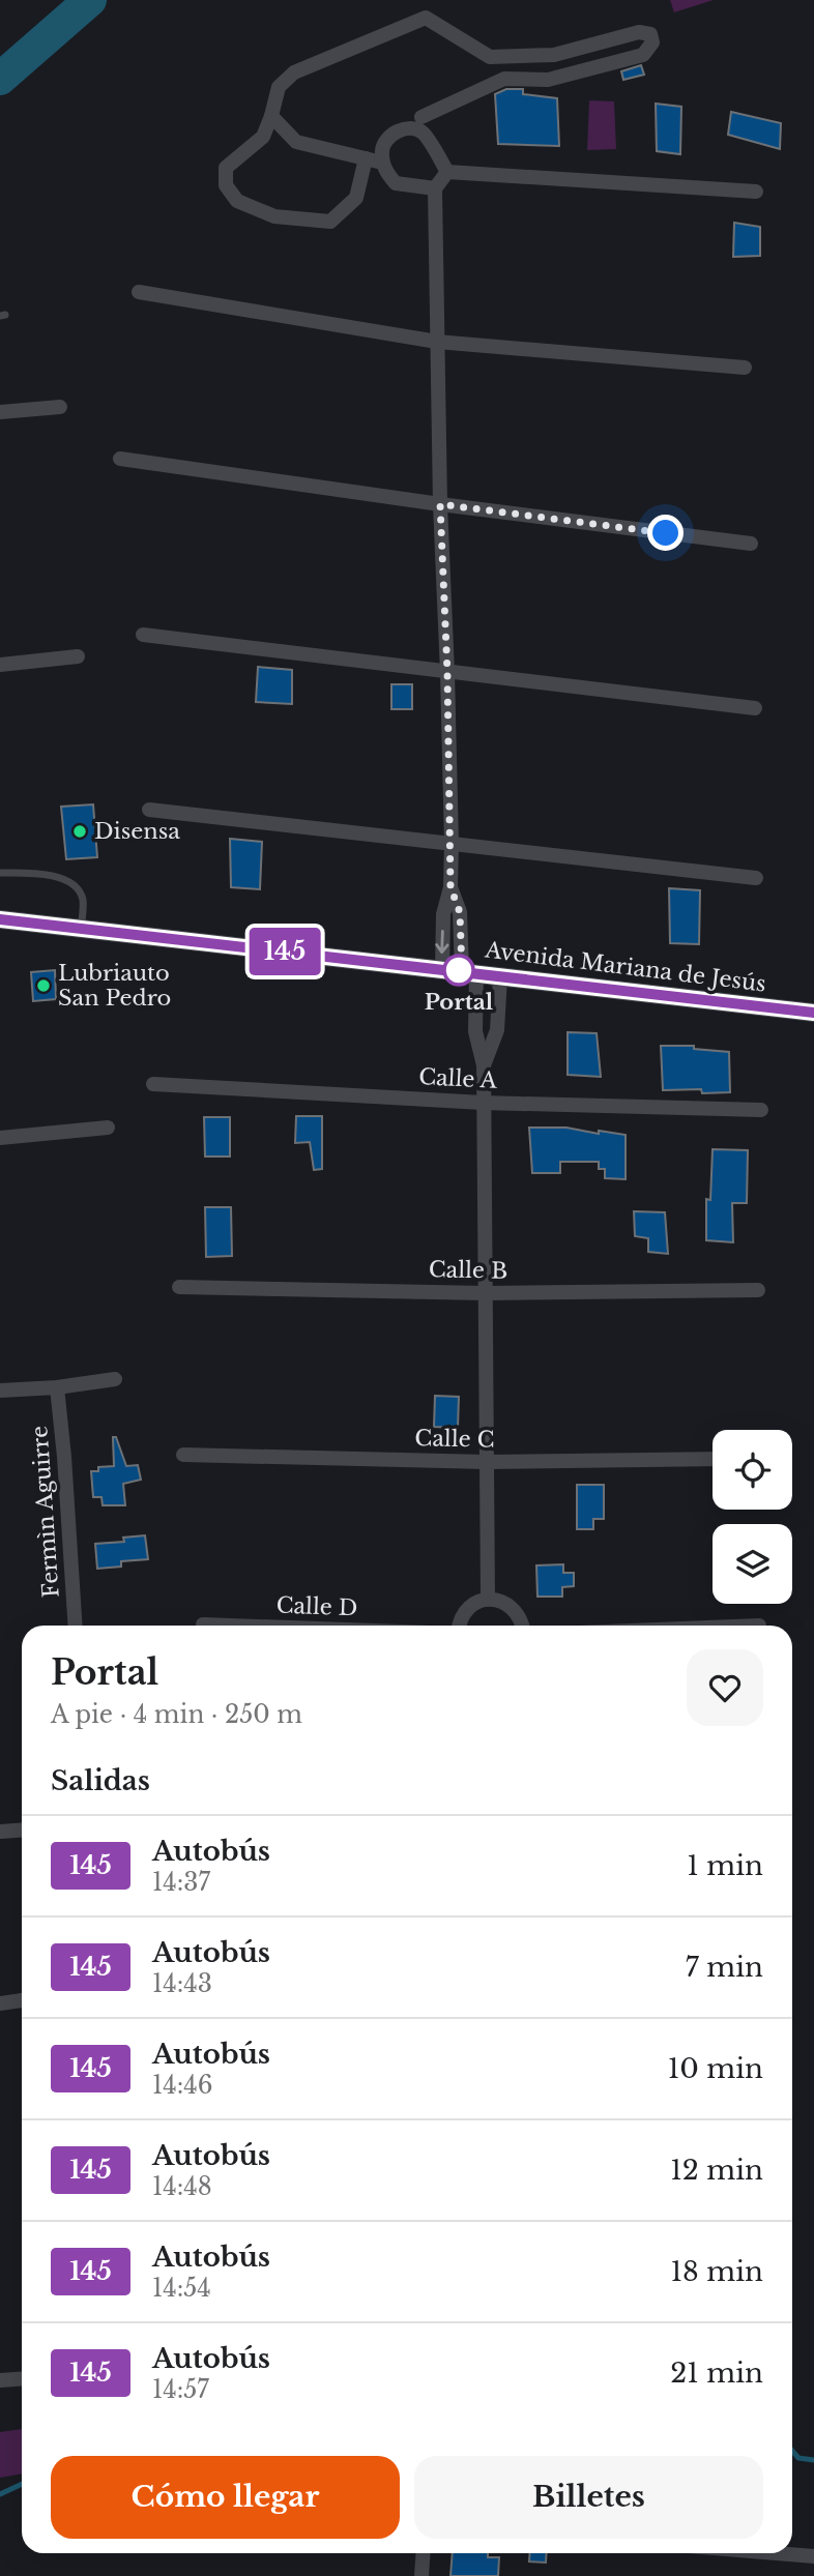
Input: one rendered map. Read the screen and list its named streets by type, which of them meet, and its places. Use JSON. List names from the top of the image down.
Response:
{
  "streets": {
    "street": [
      "Avenida Mariana de Jesús",
      "Calle A",
      "Calle B",
      "Calle C",
      "Fermìn Aguirre",
      "Calle D"
    ]
  },
  "places": ["Disensa", "Portal", "Lubriauto San Pedro"],
  "lines": ["bus line 145"],
  "page": {
    "on_map": "145",
    "heading": [
      ["Portal", "A pie · 4 min · 250 m"],
      "Salidas"
    ],
    "list": [
      {
        "mark": "145",
        "name": "Autobús",
        "note": "14:37",
        "value": "1 min"
      },
      {
        "mark": "145",
        "name": "Autobús",
        "note": "14:43",
        "value": "7 min"
      },
      {
        "mark": "145",
        "name": "Autobús",
        "note": "14:46",
        "value": "10 min"
      },
      {
        "mark": "145",
        "name": "Autobús",
        "note": "14:48",
        "value": "12 min"
      },
      {
        "mark": "145",
        "name": "Autobús",
        "note": "14:54",
        "value": "18 min"
      },
      {
        "mark": "145",
        "name": "Autobús",
        "note": "14:57",
        "value": "21 min"
      }
    ],
    "buttons": ["Cómo llegar", "Billetes"]
  }
}
